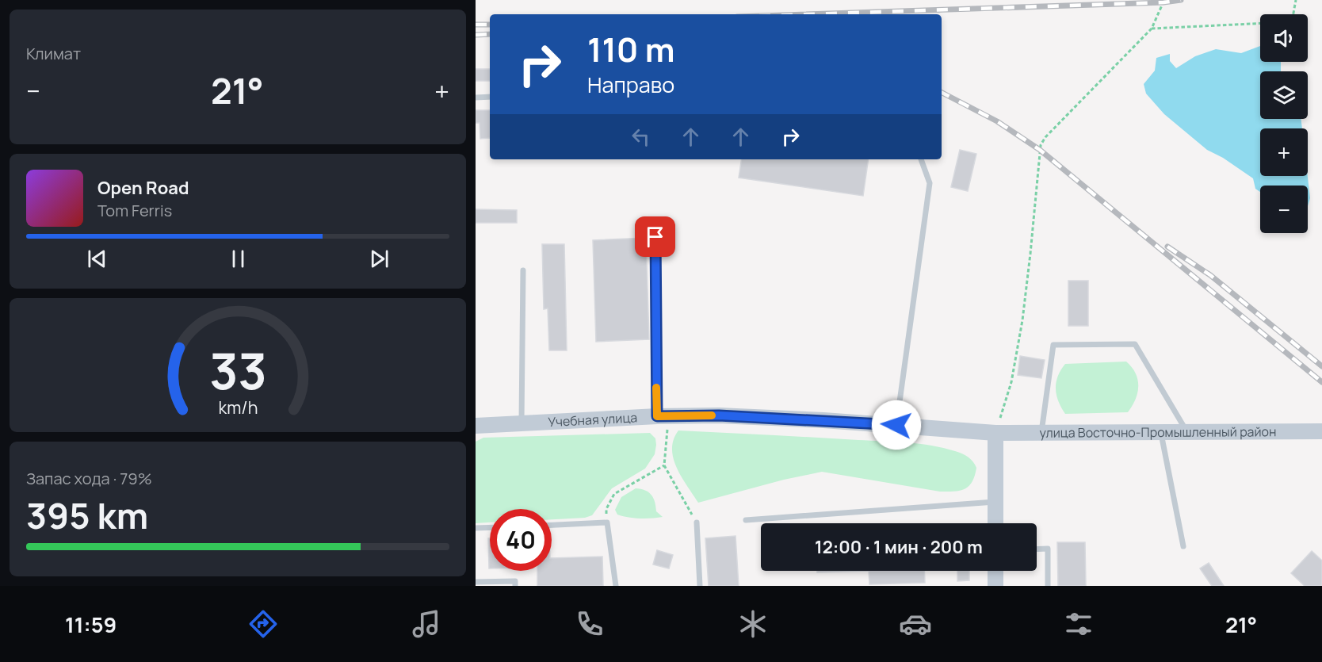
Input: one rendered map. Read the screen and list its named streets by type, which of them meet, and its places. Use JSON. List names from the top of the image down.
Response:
{
  "streets": {
    "street": ["Учебная улица", "улица Восточно-Промышленный район"]
  },
  "crossings": [
    ["Учебная улица", "улица Восточно-Промышленный район"]
  ],
  "page": {
    "tile": [
      "Климат",
      ["Запас хода · 79%", "395 km"]
    ],
    "map_buttons": ["+", "−"],
    "turn": ["110 m", "Направо"],
    "heat": ["−", "21°", "+"],
    "song": ["Open Road", "Tom Ferris"],
    "limit": "40",
    "trip": "12:00 · 1 мин · 200 m",
    "tabs": ["11:59", "21°"],
    "gauge": ["33", "km/h"]
  }
}
